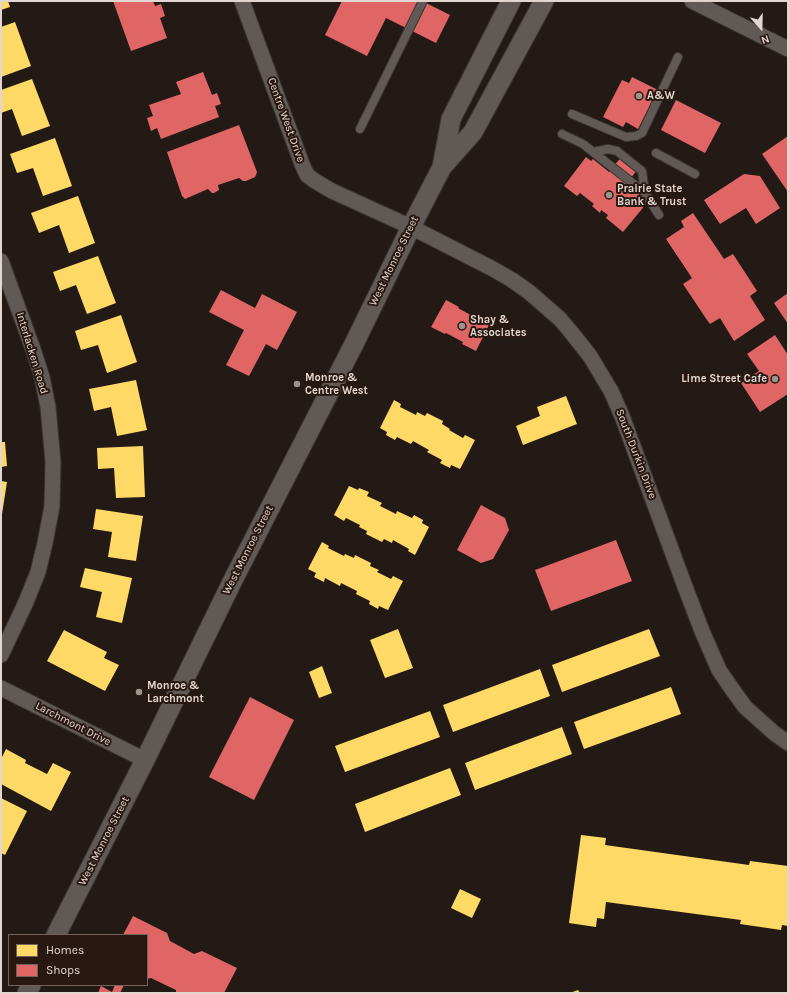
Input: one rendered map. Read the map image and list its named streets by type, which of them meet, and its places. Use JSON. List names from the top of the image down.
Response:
{
  "streets": {
    "street": [
      "Centre West Drive",
      "West Monroe Street",
      "Interlacken Road",
      "South Durkin Drive",
      "Larchmont Drive"
    ]
  },
  "crossings": [
    ["Centre West Drive", "West Monroe Street"],
    ["Centre West Drive", "South Durkin Drive"],
    ["West Monroe Street", "South Durkin Drive"],
    ["West Monroe Street", "Larchmont Drive"]
  ],
  "places": [
    "A&W",
    "Prairie State Bank & Trust",
    "Shay & Associates",
    "Lime Street Cafe",
    "Monroe & Centre West",
    "Monroe & Larchmont"
  ],
  "legend": ["Homes", "Shops"],
  "north": "bottom"
}
